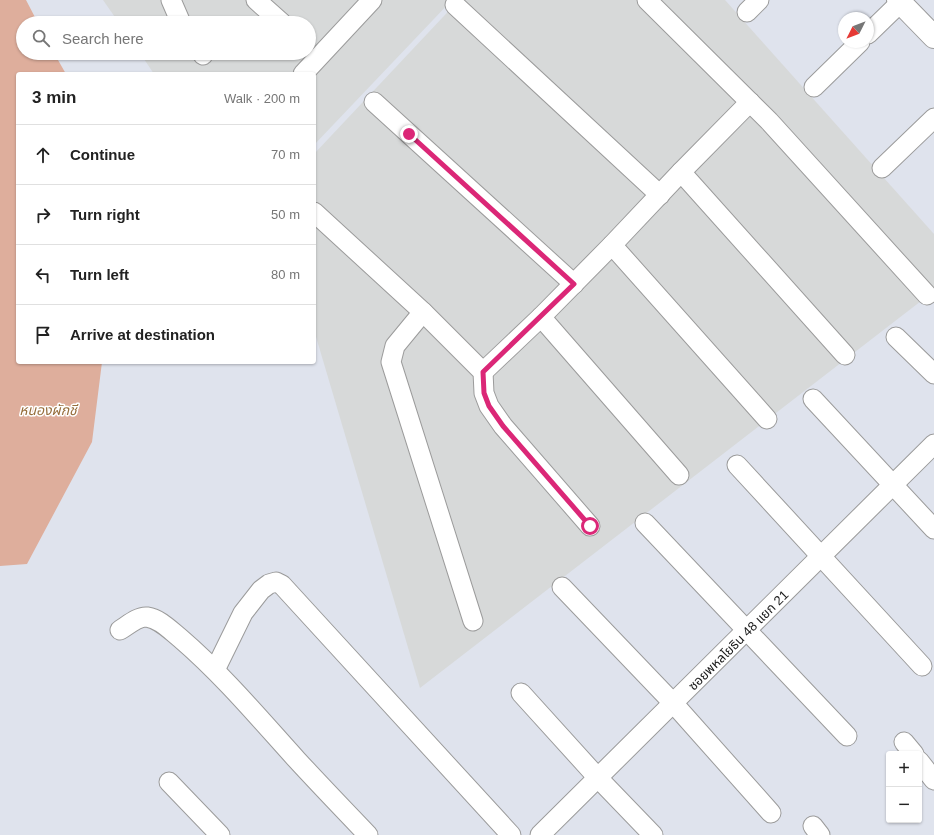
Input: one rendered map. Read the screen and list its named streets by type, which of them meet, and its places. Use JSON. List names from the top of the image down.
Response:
{
  "streets": {
    "street": ["ซอยพหลโยธิน 48 แยก 21"]
  },
  "water": ["หนองผักชี"],
  "north": "bottom left",
  "page": {
    "search": "Search here",
    "heading": ["3 min", "Walk · 200 m"],
    "list": [
      ["Continue", "70 m"],
      ["Turn right", "50 m"],
      ["Turn left", "80 m"],
      "Arrive at destination"
    ],
    "map_buttons": ["+", "−"]
  }
}
